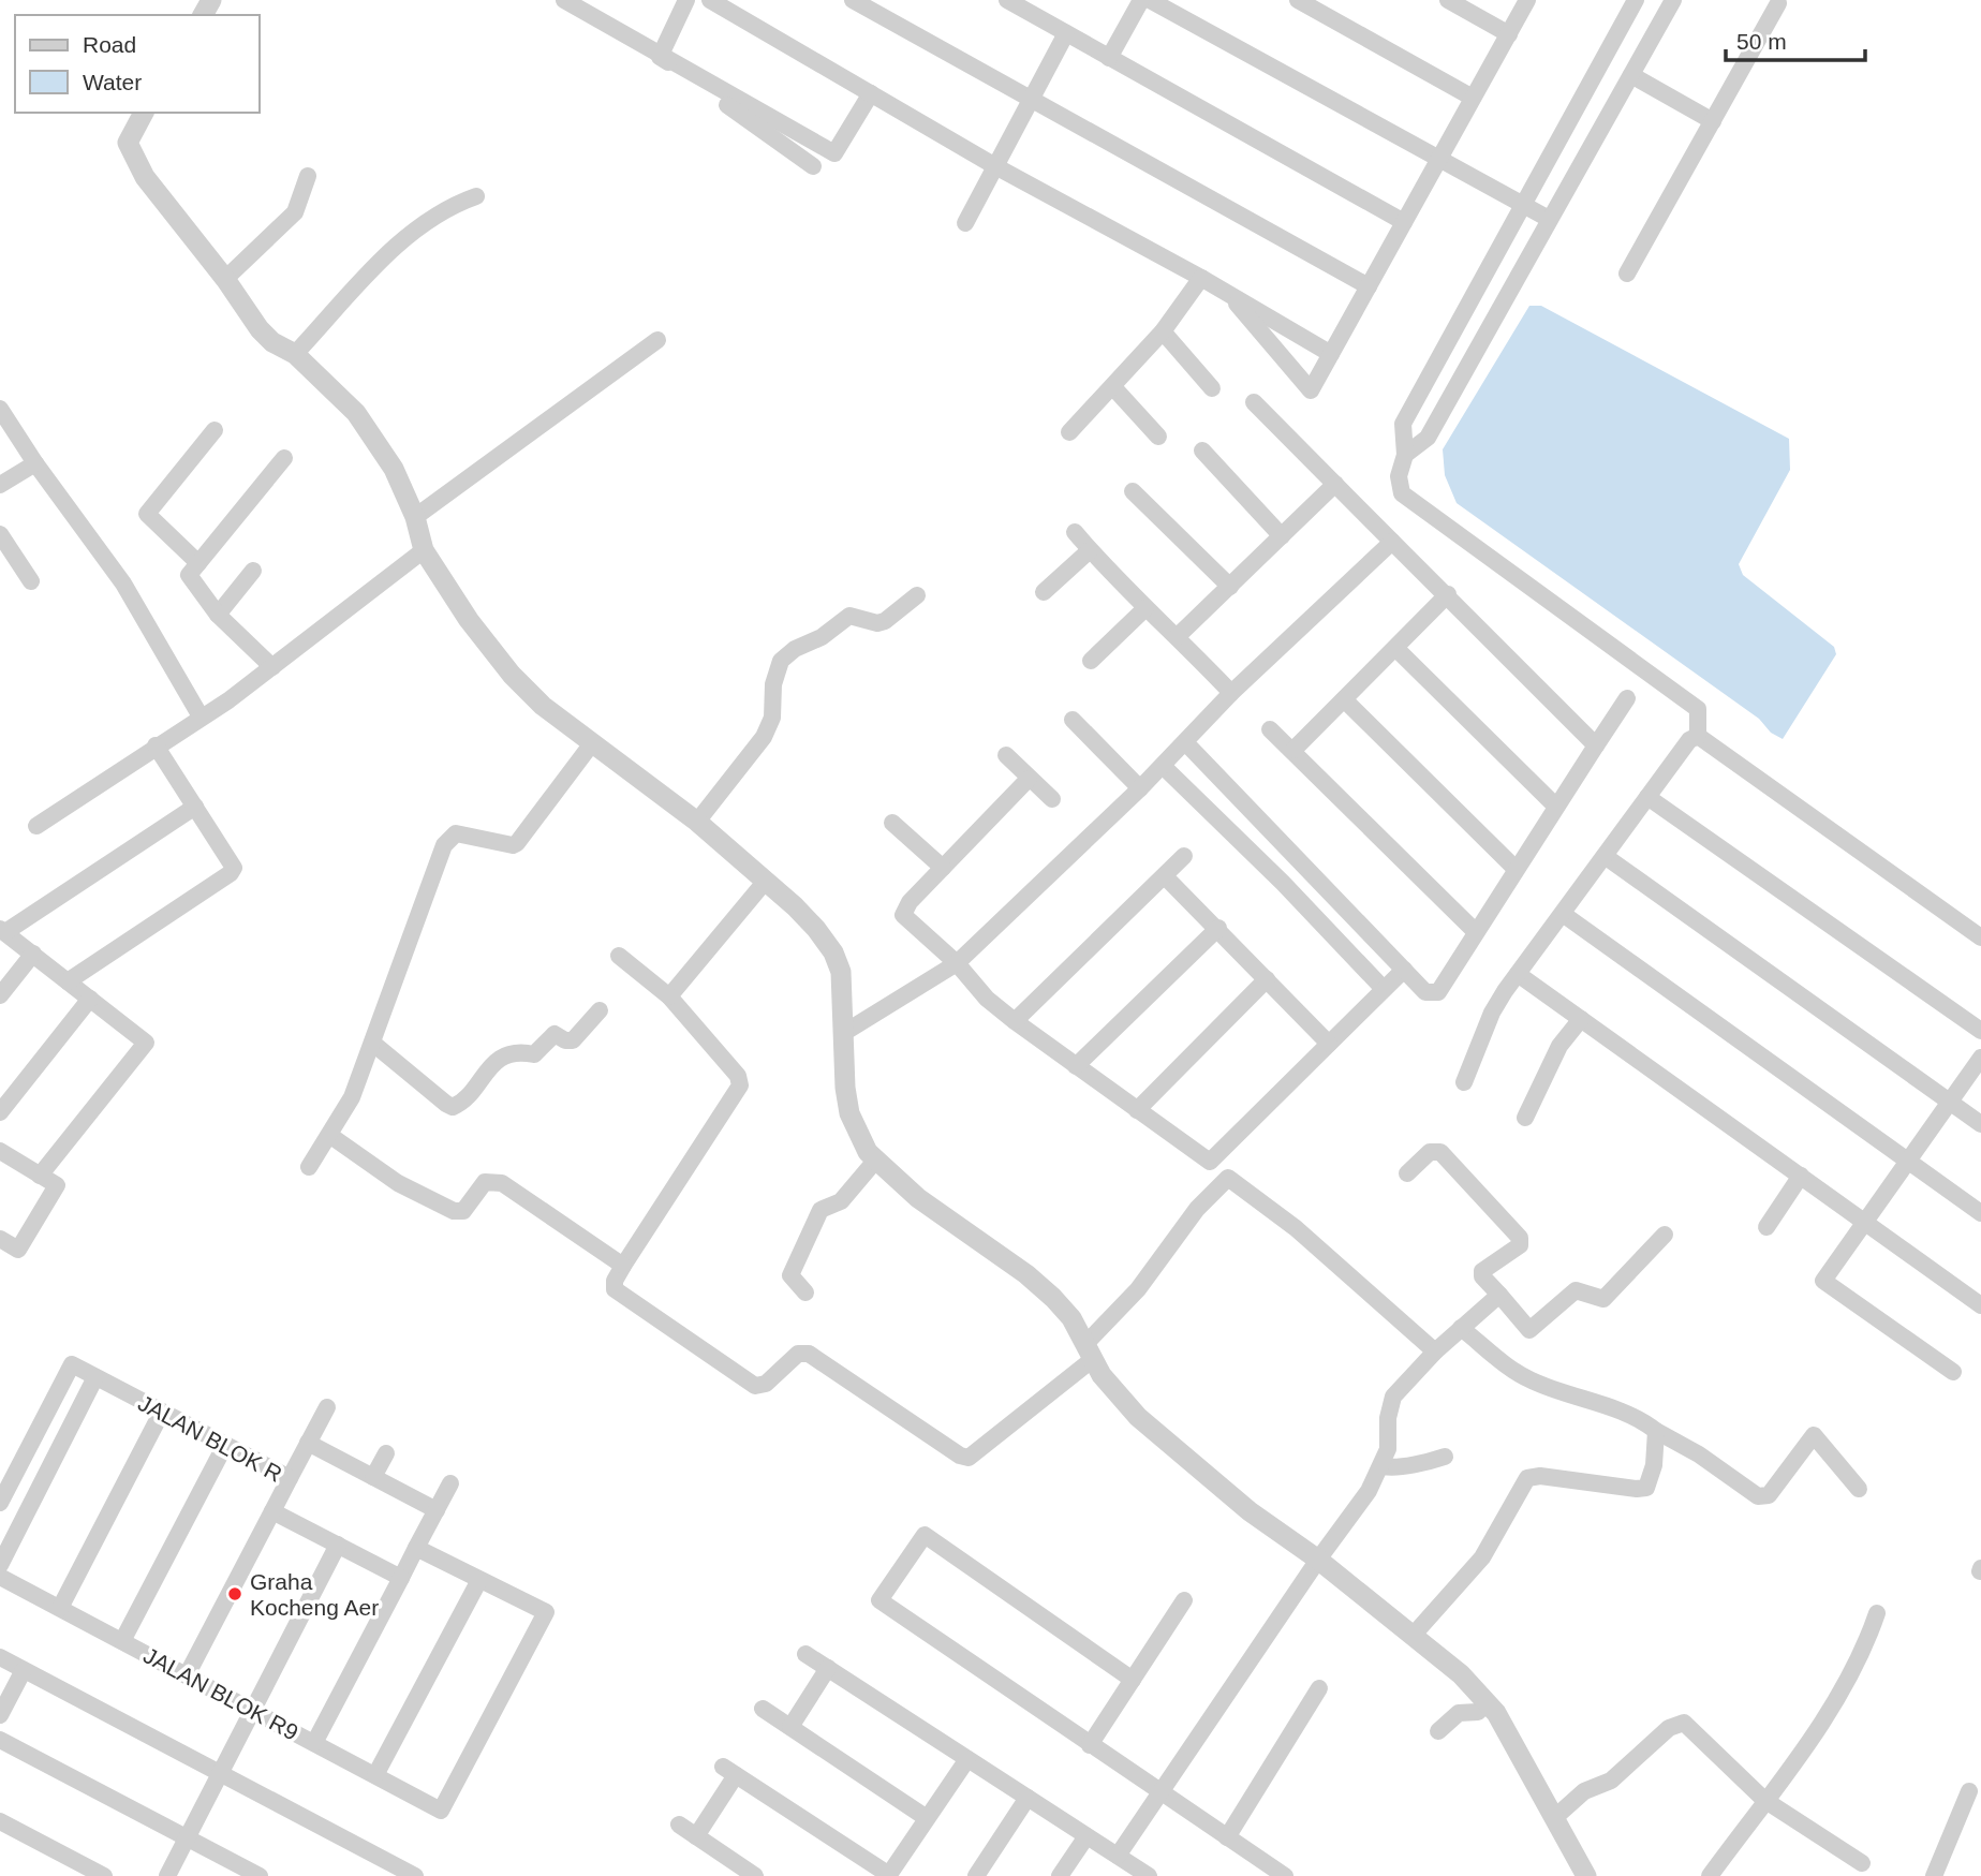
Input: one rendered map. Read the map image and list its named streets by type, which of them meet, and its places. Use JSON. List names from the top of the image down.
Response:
{
  "streets": {
    "street": ["JALAN BLOK R", "JALAN BLOK R9"]
  },
  "places": ["Graha Kocheng Aer"],
  "legend": ["Road", "Water"],
  "scale_bar": "50 m"
}
